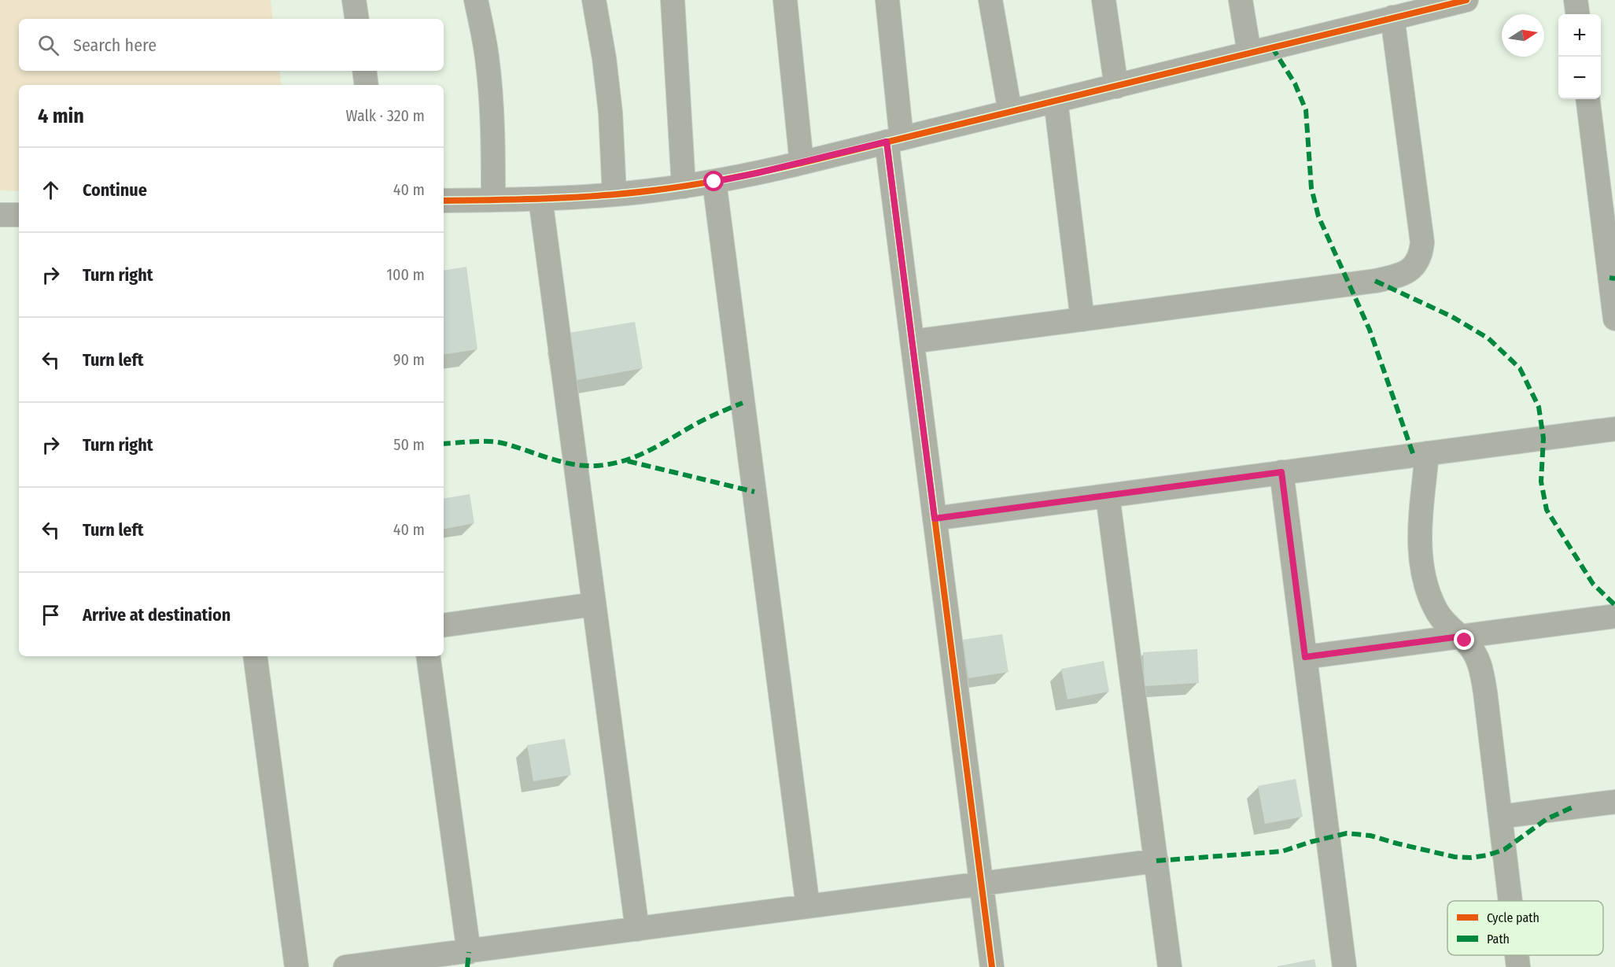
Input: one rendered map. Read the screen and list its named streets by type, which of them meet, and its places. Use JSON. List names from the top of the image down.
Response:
{
  "legend": ["Cycle path", "Path"],
  "north": "right",
  "page": {
    "map_buttons": ["+", "−"],
    "search": "Search here",
    "heading": ["4 min", "Walk · 320 m"],
    "list": [
      ["Continue", "40 m"],
      ["Turn right", "100 m"],
      ["Turn left", "90 m"],
      ["Turn right", "50 m"],
      ["Turn left", "40 m"],
      "Arrive at destination"
    ]
  }
}
